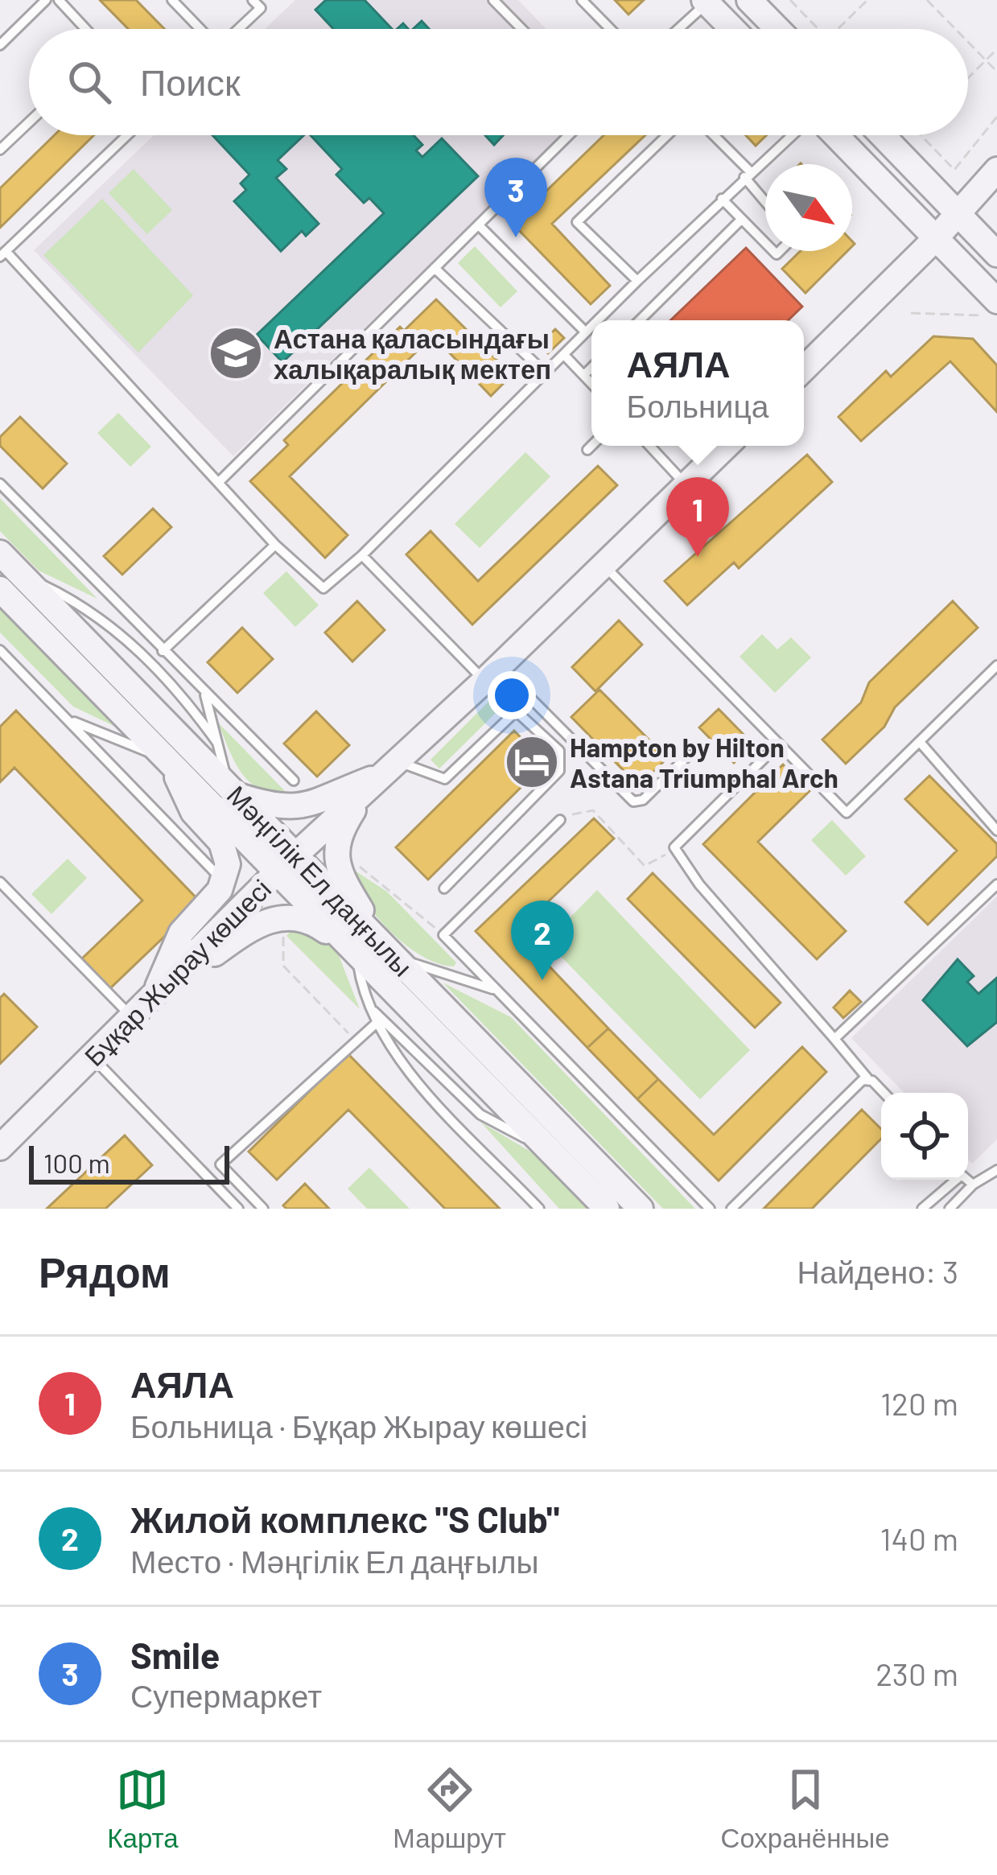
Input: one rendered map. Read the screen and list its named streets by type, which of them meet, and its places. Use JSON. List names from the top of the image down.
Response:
{
  "streets": {
    "main road": ["Мәңгілік Ел даңғылы", "Бұқар Жырау көшесі"]
  },
  "crossings": [
    ["Мәңгілік Ел даңғылы", "Бұқар Жырау көшесі"]
  ],
  "places": {
    "school or university": ["Астана қаласындағы халықаралық мектеп"],
    "hotel": ["Hampton by Hilton Astana Triumphal Arch"]
  },
  "scale_bar": "100 m",
  "north": "bottom right",
  "page": {
    "search": "Поиск",
    "pins": ["3", "1", "2"],
    "popup": ["АЯЛА", "Больница"],
    "scale": "100 m",
    "heading": ["Рядом", "Найдено: 3"],
    "list": [
      {
        "mark": "1",
        "name": "АЯЛА",
        "note": "Больница · Бұқар Жырау көшесі",
        "value": "120 m"
      },
      {
        "mark": "2",
        "name": "Жилой комплекс \"S Club\"",
        "note": "Место · Мәңгілік Ел даңғылы",
        "value": "140 m"
      },
      {
        "mark": "3",
        "name": "Smile",
        "note": "Супермаркет",
        "value": "230 m"
      }
    ],
    "nav": ["Карта", "Маршрут", "Сохранённые"]
  }
}
